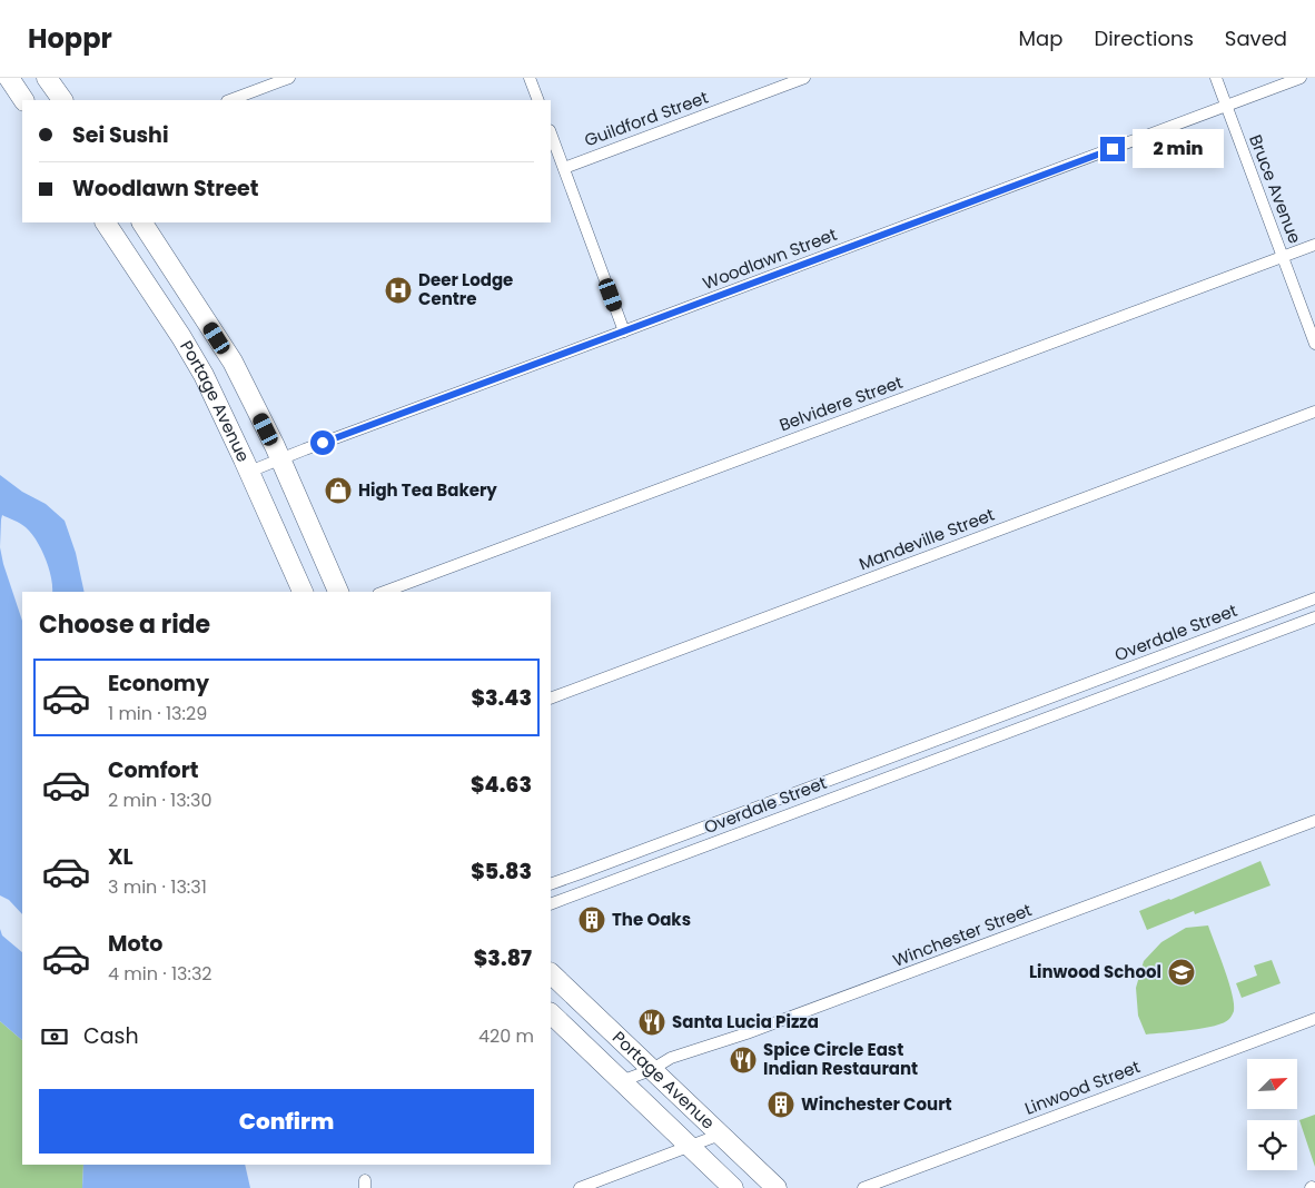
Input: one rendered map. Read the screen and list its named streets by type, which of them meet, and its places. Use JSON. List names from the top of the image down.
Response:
{
  "streets": {
    "highway": ["Portage Avenue"],
    "street": [
      "Guildford Street",
      "Bruce Avenue",
      "Woodlawn Street",
      "Belvidere Street",
      "Mandeville Street",
      "Overdale Street",
      "Winchester Street",
      "Linwood Street"
    ]
  },
  "crossings": [
    ["Bruce Avenue", "Woodlawn Street"],
    ["Bruce Avenue", "Belvidere Street"],
    ["Woodlawn Street", "Portage Avenue"],
    ["Portage Avenue", "Winchester Street"]
  ],
  "places": {
    "hospital": ["Deer Lodge Centre"],
    "shop": ["High Tea Bakery"],
    "building": ["The Oaks", "Winchester Court"],
    "school or university": ["Linwood School"],
    "restaurant": ["Santa Lucia Pizza", "Spice Circle East Indian Restaurant"]
  },
  "north": "top right",
  "page": {
    "header": "Hoppr",
    "nav": ["Map", "Directions", "Saved"],
    "banner": ["Sei Sushi", "Woodlawn Street"],
    "bubble": "2 min",
    "heading": "Choose a ride",
    "list": [
      {
        "name": "Economy",
        "note": "1 min · 13:29",
        "value": "$3.43"
      },
      {
        "name": "Comfort",
        "note": "2 min · 13:30",
        "value": "$4.63"
      },
      {
        "name": "XL",
        "note": "3 min · 13:31",
        "value": "$5.83"
      },
      {
        "name": "Moto",
        "note": "4 min · 13:32",
        "value": "$3.87"
      }
    ],
    "pay": ["Cash", "420 m"],
    "buttons": "Confirm"
  }
}
